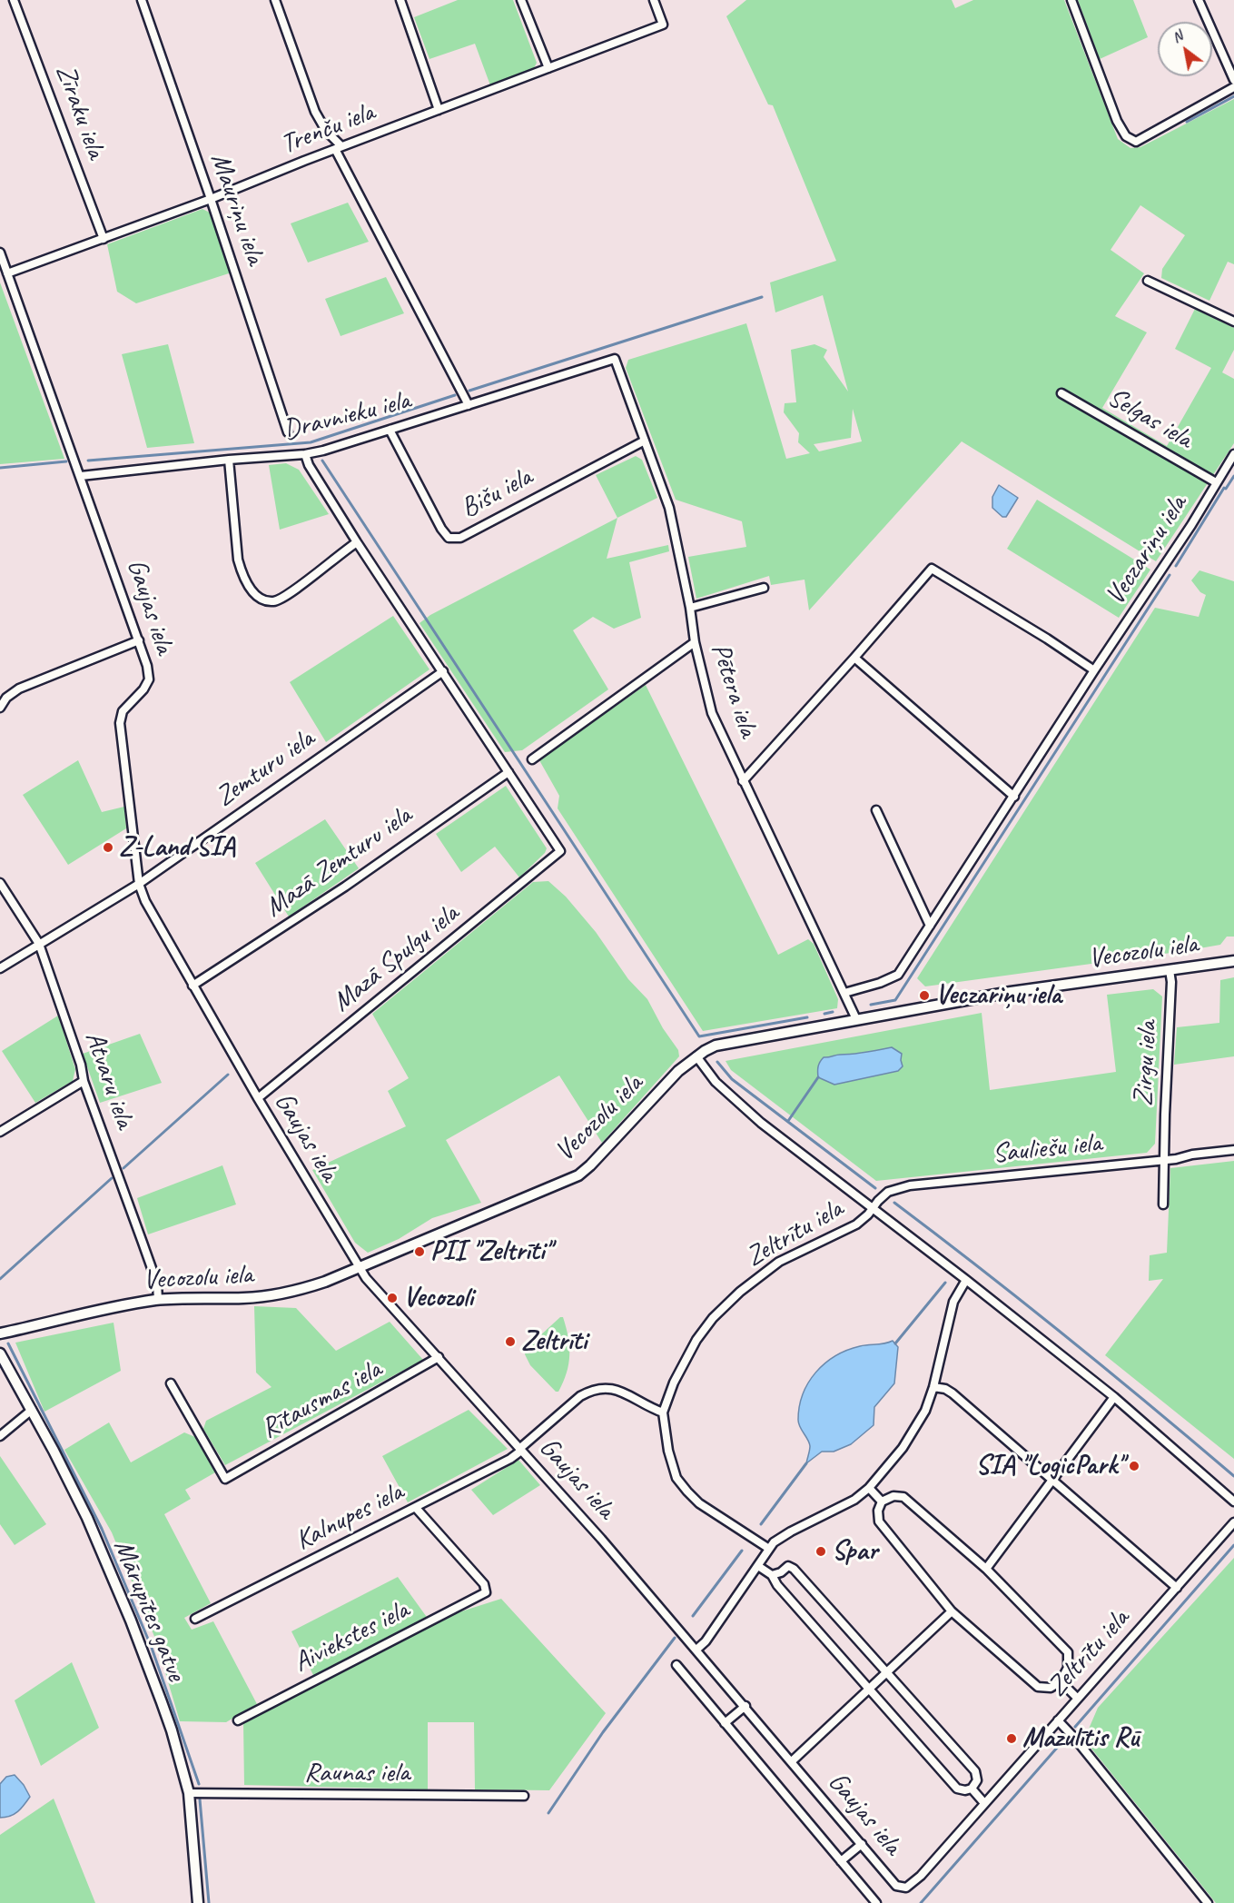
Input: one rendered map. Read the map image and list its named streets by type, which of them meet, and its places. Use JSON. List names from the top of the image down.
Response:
{
  "streets": {
    "street": [
      "Zīraku iela",
      "Trenču iela",
      "Mauriņu iela",
      "Dravnieku iela",
      "Selgas iela",
      "Bišu iela",
      "Veczariņu iela",
      "Gaujas iela",
      "Pētera iela",
      "Zemturu iela",
      "Mazā Zemturu iela",
      "Vecozolu iela",
      "Mazā Spulgu iela",
      "Zirgu iela",
      "Atvaru iela",
      "Sauliešu iela",
      "Zeltrītu iela",
      "Rītausmas iela",
      "Kalnupes iela",
      "Mārupītes gatve",
      "Aiviekstes iela",
      "Raunas iela"
    ]
  },
  "crossings": [
    ["Zīraku iela", "Trenču iela"],
    ["Trenču iela", "Mauriņu iela"],
    ["Trenču iela", "Gaujas iela"],
    ["Dravnieku iela", "Bišu iela"],
    ["Dravnieku iela", "Gaujas iela"],
    ["Dravnieku iela", "Pētera iela"],
    ["Selgas iela", "Veczariņu iela"],
    ["Bišu iela", "Pētera iela"],
    ["Veczariņu iela", "Pētera iela"],
    ["Gaujas iela", "Zemturu iela"],
    ["Gaujas iela", "Mazā Zemturu iela"],
    ["Gaujas iela", "Vecozolu iela"],
    ["Gaujas iela", "Mazā Spulgu iela"],
    ["Gaujas iela", "Zeltrītu iela"],
    ["Gaujas iela", "Rītausmas iela"],
    ["Gaujas iela", "Kalnupes iela"],
    ["Pētera iela", "Vecozolu iela"],
    ["Zemturu iela", "Atvaru iela"],
    ["Mazā Zemturu iela", "Mazā Spulgu iela"],
    ["Vecozolu iela", "Zirgu iela"],
    ["Vecozolu iela", "Atvaru iela"],
    ["Vecozolu iela", "Zeltrītu iela"],
    ["Zirgu iela", "Sauliešu iela"],
    ["Sauliešu iela", "Zeltrītu iela"],
    ["Zeltrītu iela", "Kalnupes iela"],
    ["Kalnupes iela", "Aiviekstes iela"],
    ["Mārupītes gatve", "Raunas iela"]
  ],
  "places": [
    "Z-Land SIA",
    "Veczariņu iela",
    "PII \"Zeltrīti\"",
    "Vecozoli",
    "Zeltrīti",
    "SIA \"LogicPark\"",
    "Spar",
    "Mazulītis Rū"
  ],
  "north": "top left"
}
